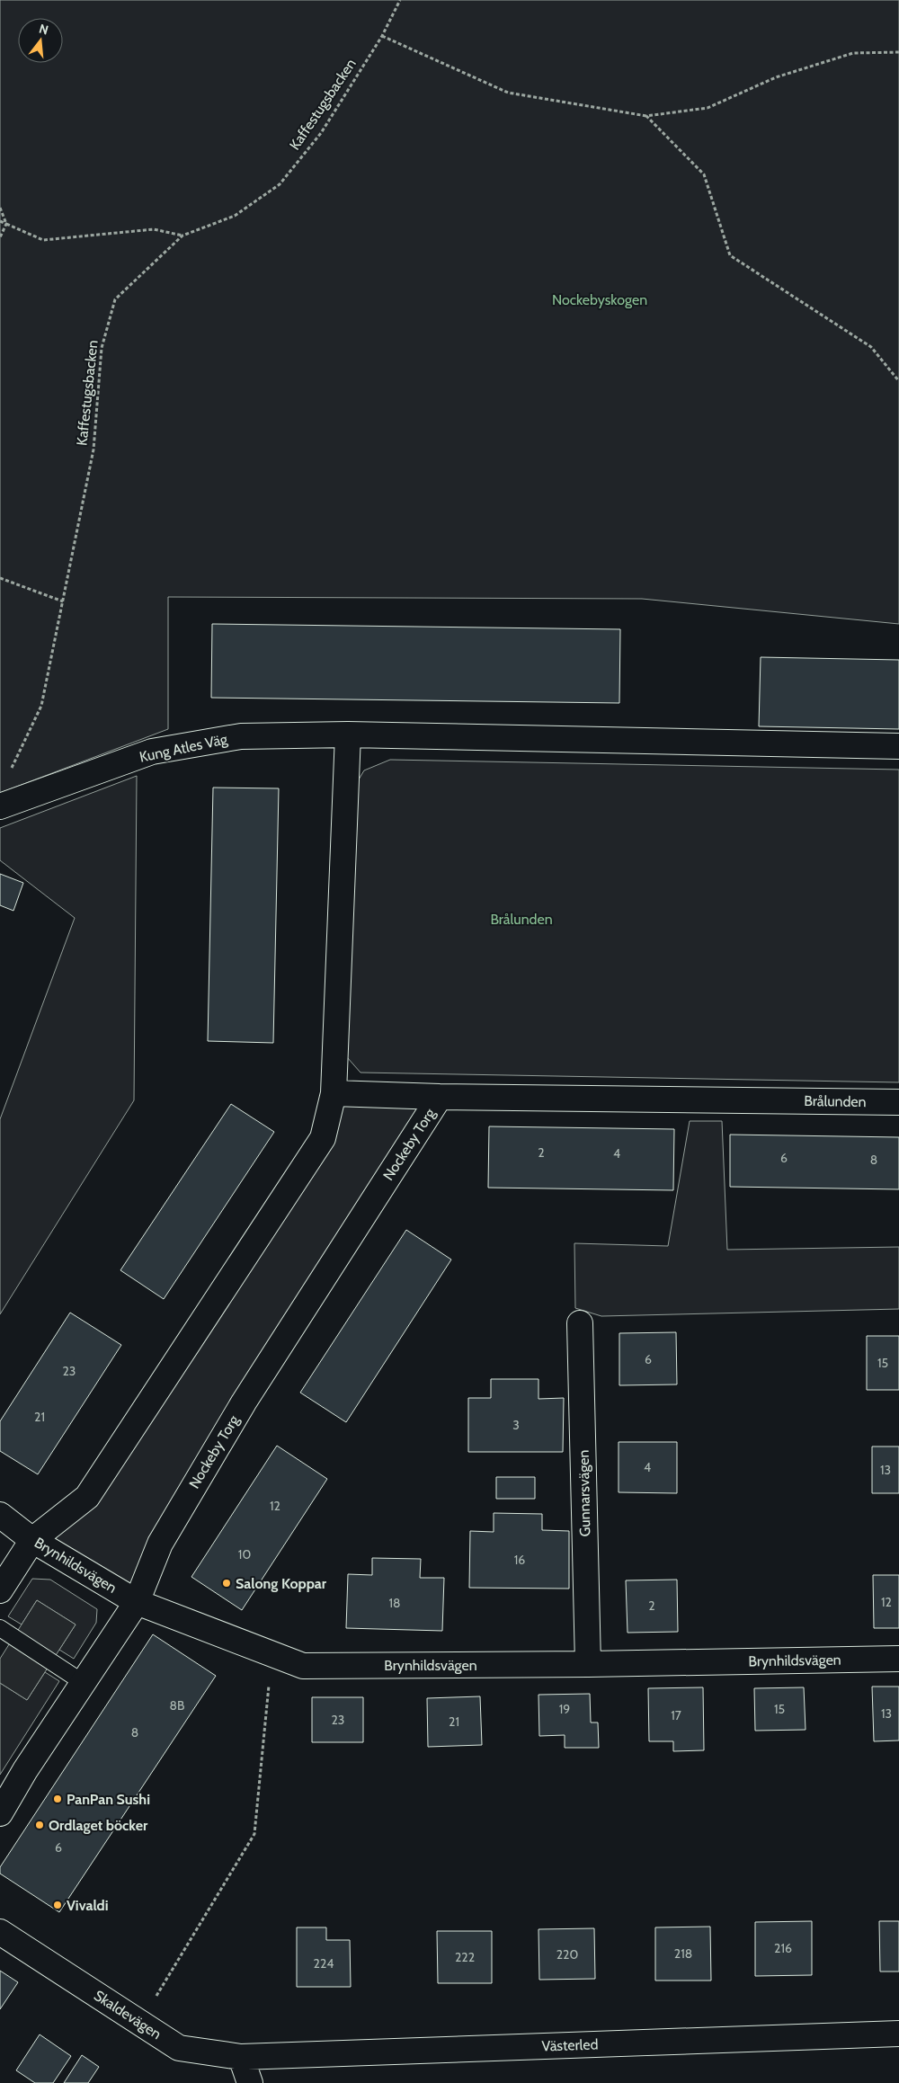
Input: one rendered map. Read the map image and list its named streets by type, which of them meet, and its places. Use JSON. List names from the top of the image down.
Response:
{
  "streets": {
    "street": [
      "Kung Atles Väg",
      "Brålunden",
      "Nockeby Torg",
      "Gunnarsvägen",
      "Brynhildsvägen",
      "Skaldevägen",
      "Västerled"
    ],
    "path": ["Kaffestugsbacken"]
  },
  "crossings": [
    ["Brålunden", "Nockeby Torg"],
    ["Nockeby Torg", "Brynhildsvägen"],
    ["Gunnarsvägen", "Brynhildsvägen"],
    ["Skaldevägen", "Västerled"]
  ],
  "parks": ["Nockebyskogen", "Brålunden"],
  "places": [
    "Salong Koppar",
    "PanPan Sushi",
    "Ordlaget böcker",
    "Vivaldi"
  ],
  "house_numbers": [
    "2",
    "4",
    "6",
    "8",
    "6",
    "15",
    "23",
    "21",
    "3",
    "4",
    "13",
    "12",
    "10",
    "16",
    "12",
    "18",
    "2",
    "8B",
    "19",
    "15",
    "13",
    "17",
    "23",
    "21",
    "8",
    "6",
    "216",
    "218",
    "220",
    "222",
    "224"
  ],
  "north": "top"
}
